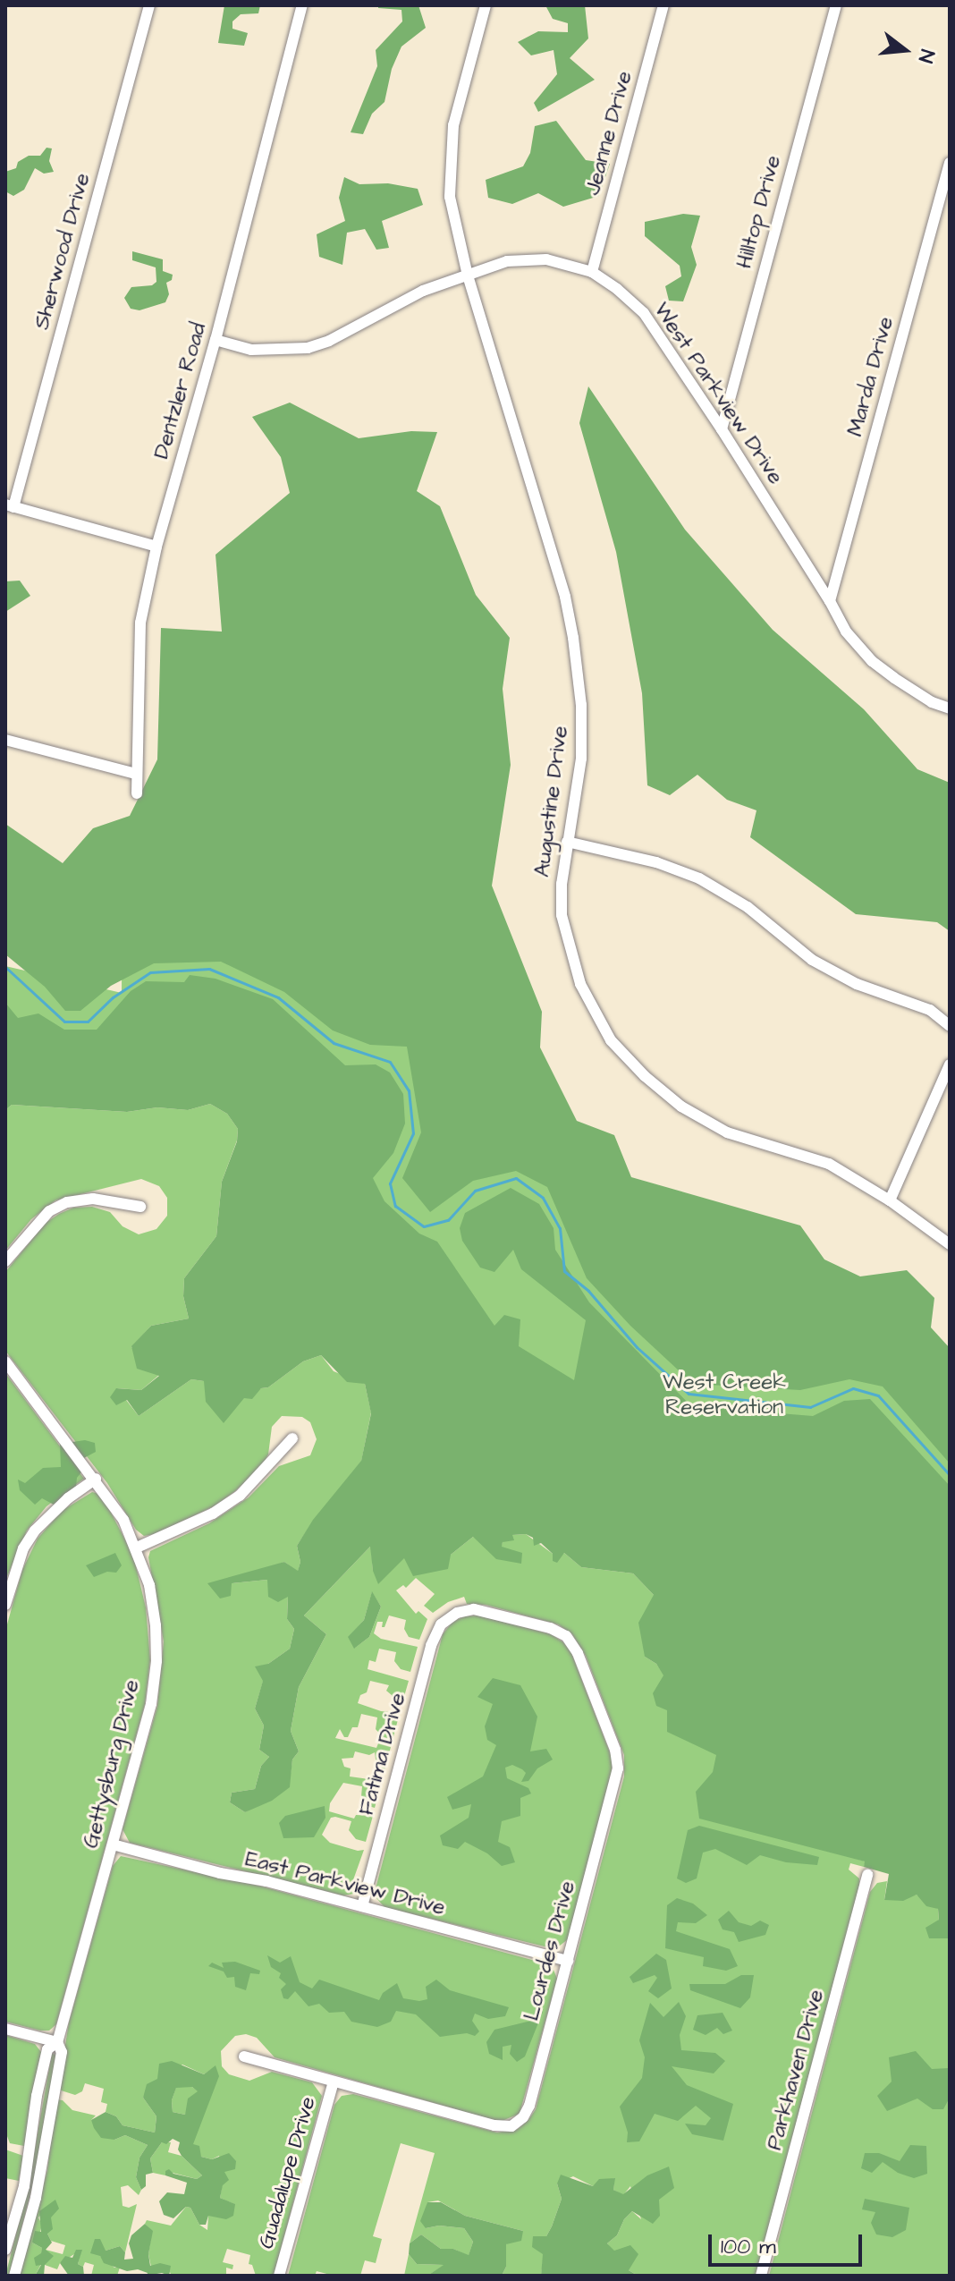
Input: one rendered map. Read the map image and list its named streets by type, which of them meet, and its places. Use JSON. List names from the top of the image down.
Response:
{
  "streets": {
    "street": [
      "Jeanne Drive",
      "Hilltop Drive",
      "Sherwood Drive",
      "Marda Drive",
      "Dentzler Road",
      "West Parkview Drive",
      "Augustine Drive",
      "Fatima Drive",
      "Gettysburg Drive",
      "East Parkview Drive",
      "Lourdes Drive",
      "Parkhaven Drive",
      "Guadalupe Drive"
    ]
  },
  "crossings": [
    ["Jeanne Drive", "West Parkview Drive"],
    ["Hilltop Drive", "West Parkview Drive"],
    ["Marda Drive", "West Parkview Drive"],
    ["Dentzler Road", "West Parkview Drive"],
    ["West Parkview Drive", "Augustine Drive"],
    ["Fatima Drive", "East Parkview Drive"],
    ["Fatima Drive", "Lourdes Drive"],
    ["Gettysburg Drive", "East Parkview Drive"],
    ["East Parkview Drive", "Lourdes Drive"],
    ["Lourdes Drive", "Guadalupe Drive"]
  ],
  "parks": ["West Creek Reservation"],
  "scale_bar": "100 m",
  "north": "right"
}
